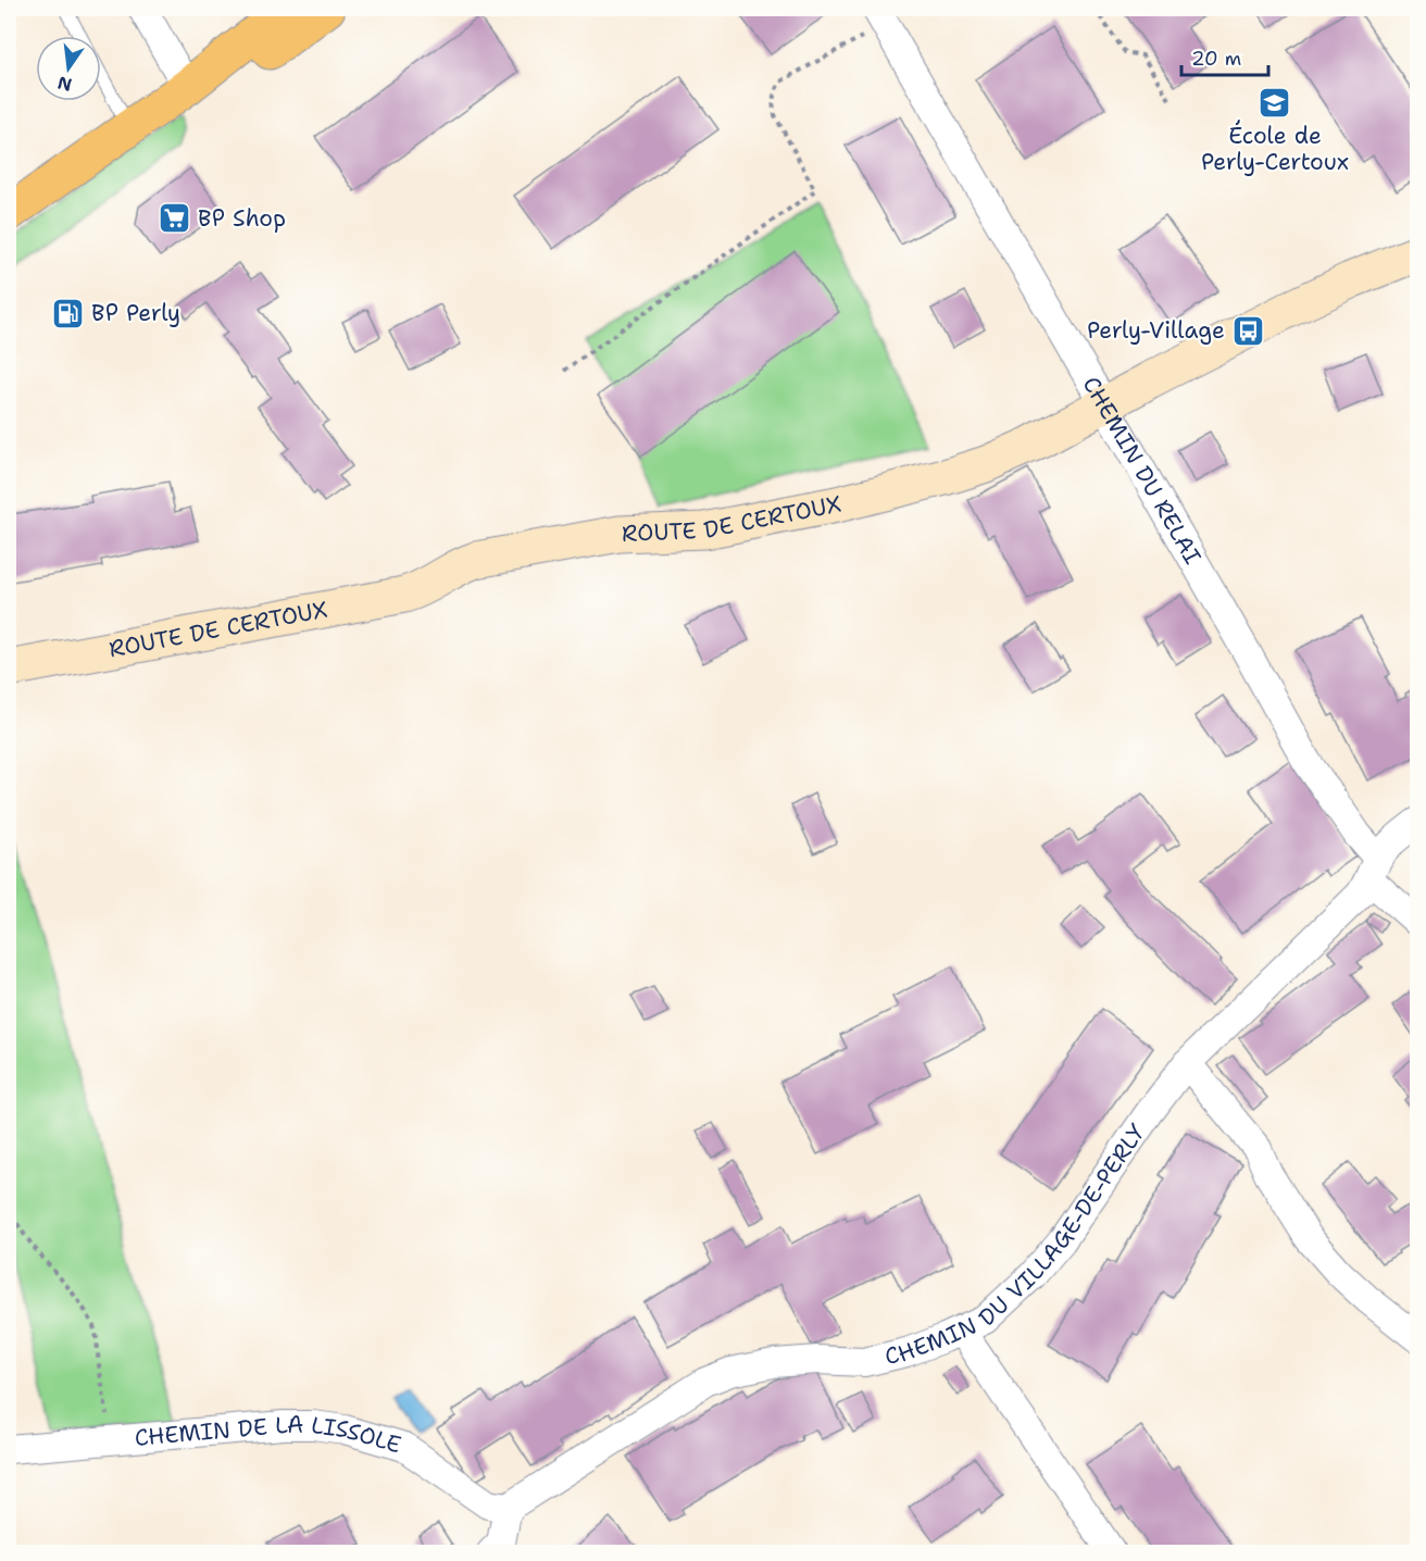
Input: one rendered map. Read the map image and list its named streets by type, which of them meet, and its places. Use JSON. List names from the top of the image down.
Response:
{
  "streets": {
    "street": [
      "CHEMIN DU RELAI",
      "ROUTE DE CERTOUX",
      "CHEMIN DU VILLAGE-DE-PERLY",
      "CHEMIN DE LA LISSOLE"
    ]
  },
  "crossings": [
    ["CHEMIN DU RELAI", "ROUTE DE CERTOUX"],
    ["CHEMIN DU RELAI", "CHEMIN DU VILLAGE-DE-PERLY"],
    ["CHEMIN DU VILLAGE-DE-PERLY", "CHEMIN DE LA LISSOLE"]
  ],
  "places": {
    "school or university": ["École de Perly-Certoux"],
    "supermarket": ["BP Shop"],
    "fuel station": ["BP Perly"],
    "bus stop": ["Perly-Village"]
  },
  "scale_bar": "20 m",
  "north": "bottom"
}
